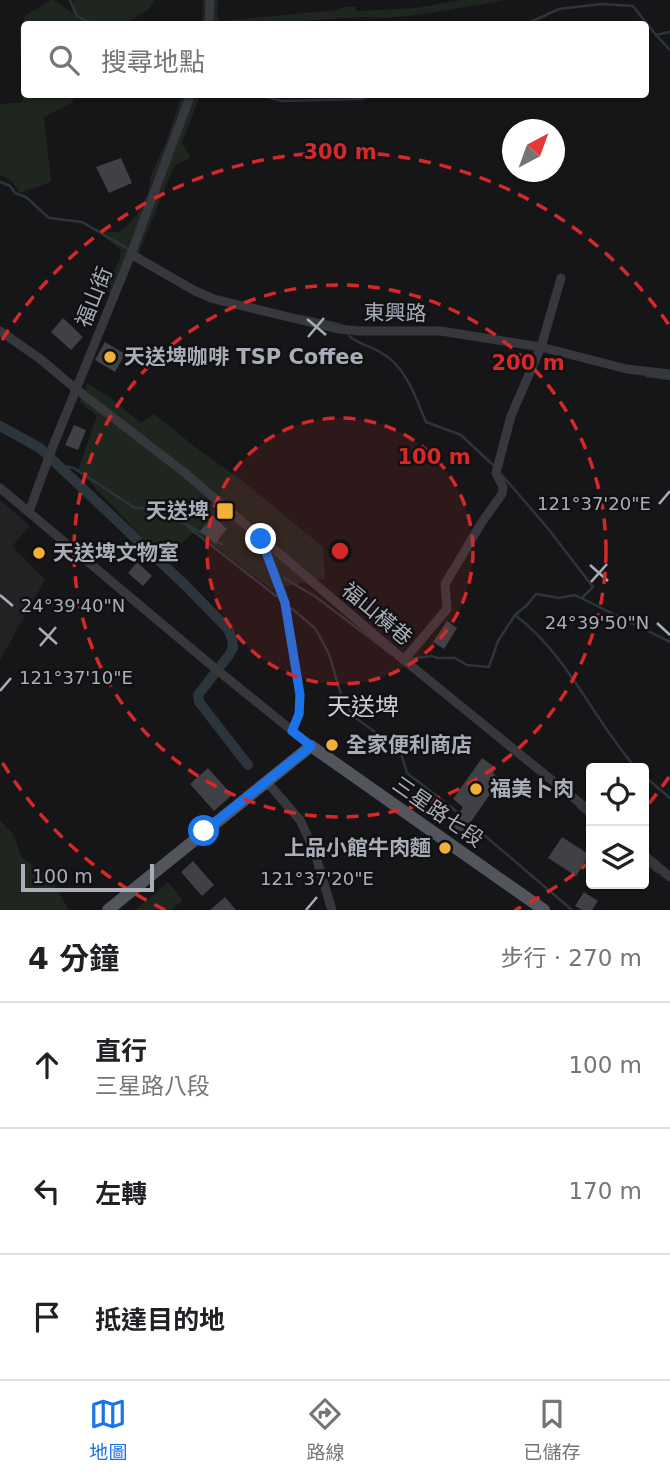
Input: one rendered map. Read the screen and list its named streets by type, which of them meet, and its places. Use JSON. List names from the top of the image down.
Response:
{
  "streets": {
    "main road": ["三星路七段"],
    "street": ["福山街", "東興路", "福山橫巷"]
  },
  "crossings": [
    ["福山街", "東興路"],
    ["福山街", "福山橫巷"]
  ],
  "districts": ["天送埤"],
  "places": {
    "other": [
      "天送埤咖啡 TSP Coffee",
      "天送埤文物室",
      "全家便利商店",
      "福美卜肉",
      "上品小館牛肉麵"
    ],
    "transit": ["天送埤"]
  },
  "scale_bar": "100 m",
  "north": "top right",
  "page": {
    "search": "搜尋地點",
    "scale": "100 m",
    "heading": ["4 分鐘", "步行 · 270 m"],
    "list": [
      ["直行", "三星路八段", "100 m"],
      ["左轉", "170 m"],
      "抵達目的地"
    ],
    "nav": ["地圖", "路線", "已儲存"]
  },
  "coordinates": [
    "121°37'20\"E",
    "24°39'40\"N",
    "24°39'50\"N",
    "121°37'10\"E"
  ],
  "rings": ["300 m", "200 m", "100 m"]
}
